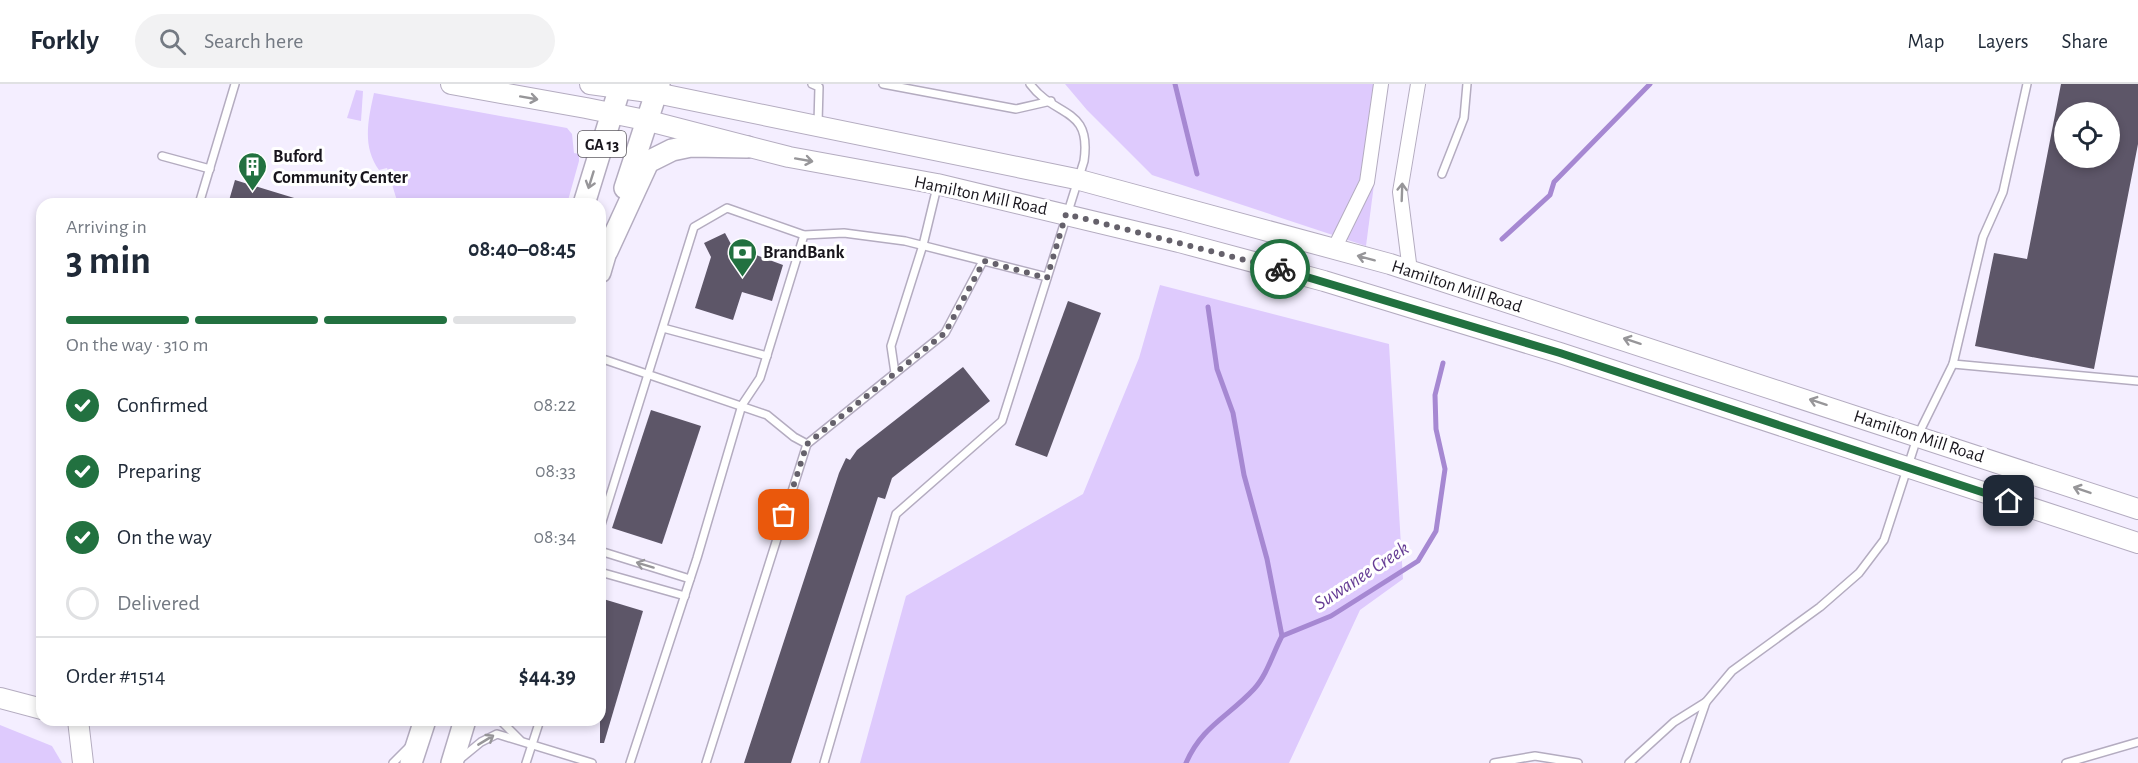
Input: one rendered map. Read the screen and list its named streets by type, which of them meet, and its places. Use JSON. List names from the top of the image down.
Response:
{
  "streets": {
    "main road": ["GA 13", "Hamilton Mill Road"]
  },
  "crossings": [
    ["GA 13", "Hamilton Mill Road"]
  ],
  "water": ["Suwanee Creek"],
  "places": {
    "building": ["Buford Community Center"],
    "bank": ["BrandBank"]
  },
  "page": {
    "header": "Forkly",
    "search": "Search here",
    "nav": ["Map", "Layers", "Share"],
    "heading": ["3 min", "Arriving in", "08:40–08:45"],
    "panel": ["Order #1514", "$44.39"],
    "bar": "On the way · 310 m",
    "list": [
      ["Confirmed", "08:22"],
      ["Preparing", "08:33"],
      ["On the way", "08:34"],
      "Delivered"
    ]
  }
}
